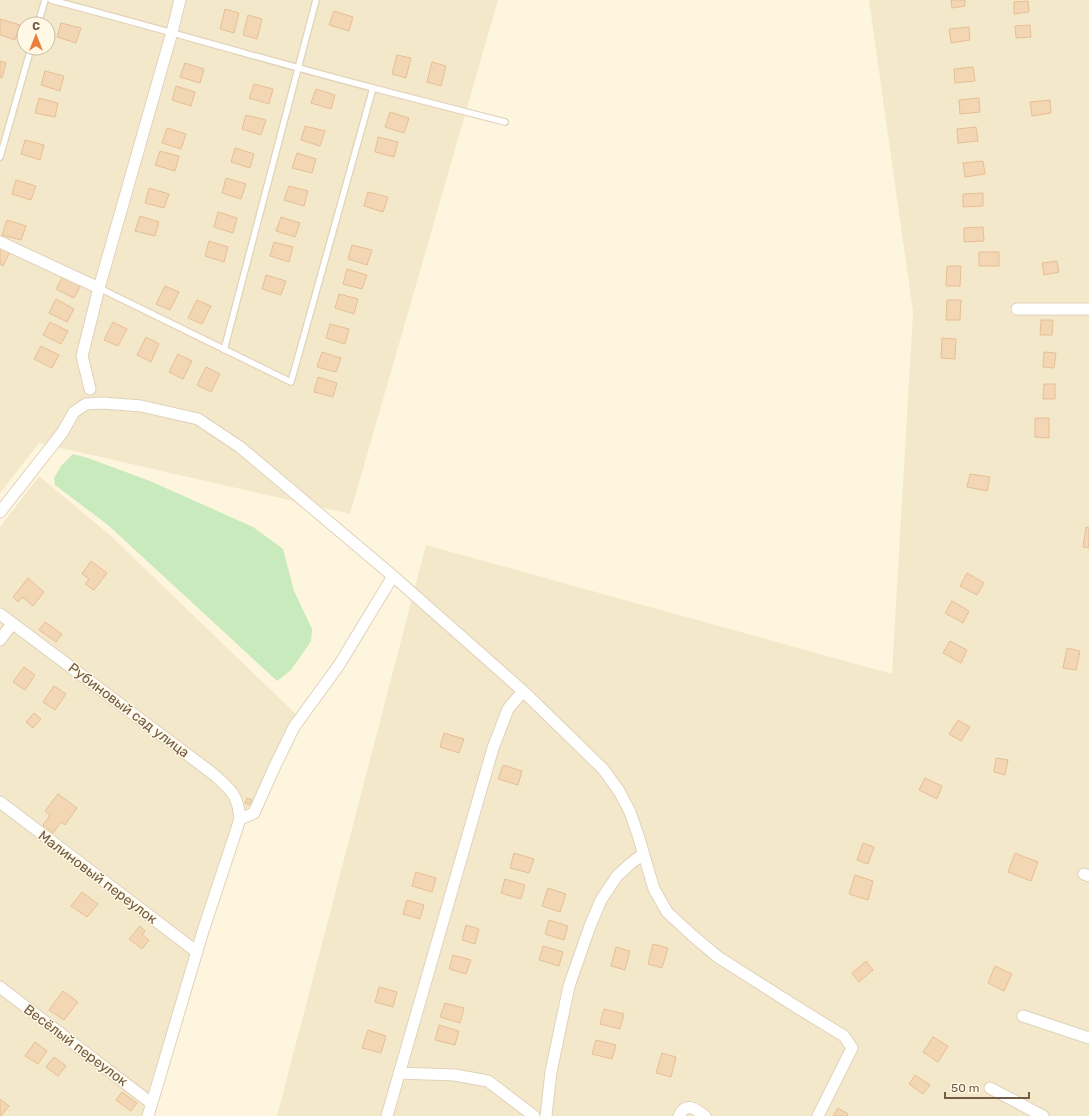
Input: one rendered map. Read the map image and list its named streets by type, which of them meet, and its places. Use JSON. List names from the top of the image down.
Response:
{
  "streets": {
    "street": ["Рубиновый сад улица", "Малиновый переулок", "Весёлый переулок"]
  },
  "scale_bar": "50 m",
  "north": "top"
}
